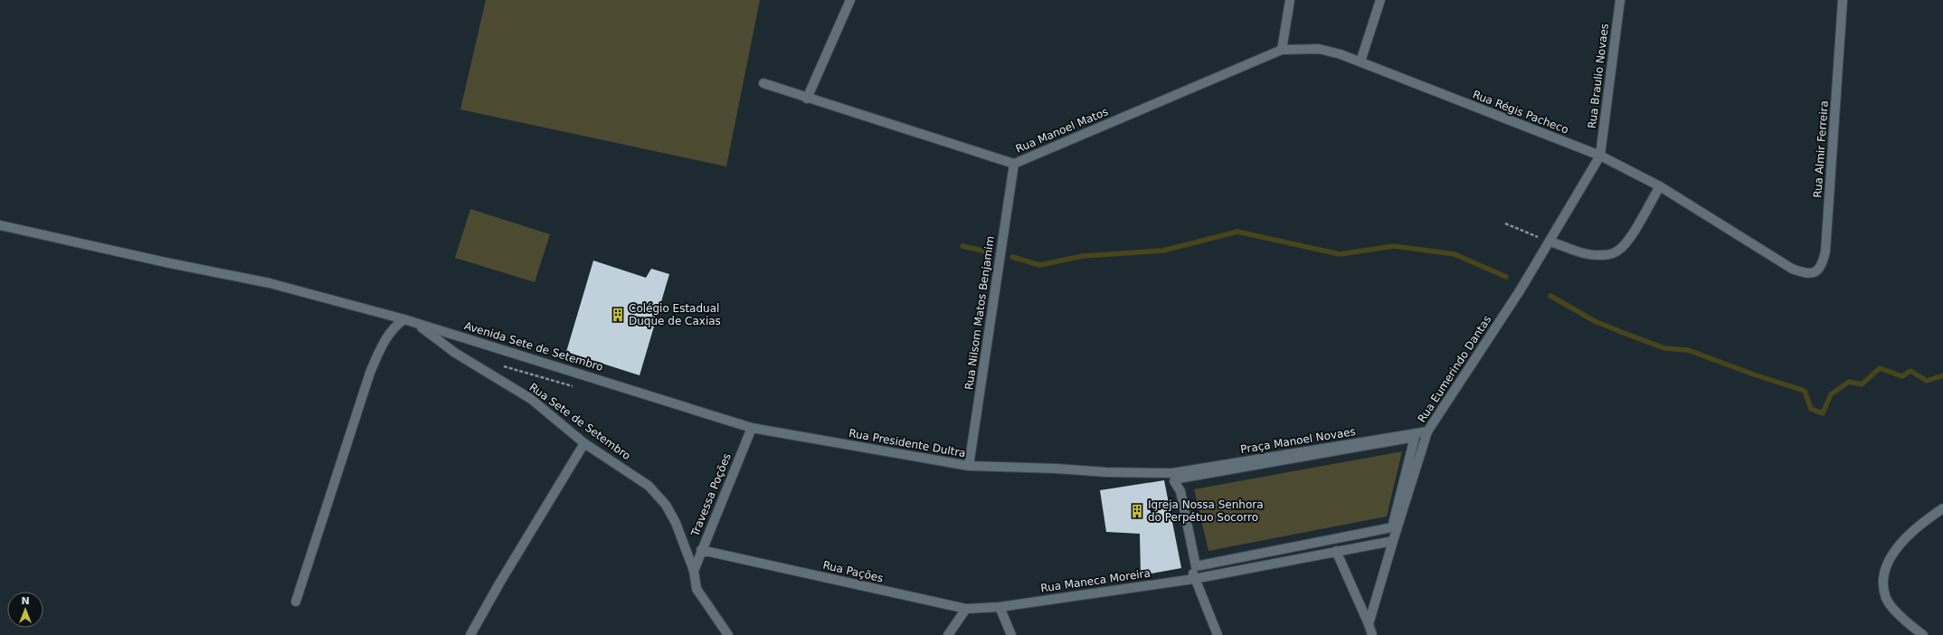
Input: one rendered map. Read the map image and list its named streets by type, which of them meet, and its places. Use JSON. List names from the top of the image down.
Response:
{
  "streets": {
    "street": [
      "Rua Braulio Novaes",
      "Rua Régis Pacheco",
      "Rua Manoel Matos",
      "Rua Almir Ferreira",
      "Rua Nilsom Matos Benjamim",
      "Avenida Sete de Setembro",
      "Rua Eumerindo Dantas",
      "Rua Sete de Setembro",
      "Praça Manoel Novaes",
      "Rua Presidente Dultra",
      "Travessa Poções",
      "Rua Pações",
      "Rua Maneca Moreira"
    ]
  },
  "crossings": [
    ["Rua Braulio Novaes", "Rua Régis Pacheco"],
    ["Rua Braulio Novaes", "Rua Eumerindo Dantas"],
    ["Rua Régis Pacheco", "Rua Manoel Matos"],
    ["Rua Régis Pacheco", "Rua Almir Ferreira"],
    ["Rua Régis Pacheco", "Rua Eumerindo Dantas"],
    ["Rua Manoel Matos", "Rua Nilsom Matos Benjamim"],
    ["Rua Nilsom Matos Benjamim", "Rua Presidente Dultra"],
    ["Avenida Sete de Setembro", "Rua Sete de Setembro"],
    ["Avenida Sete de Setembro", "Rua Presidente Dultra"],
    ["Rua Eumerindo Dantas", "Praça Manoel Novaes"],
    ["Rua Sete de Setembro", "Travessa Poções"],
    ["Praça Manoel Novaes", "Rua Presidente Dultra"],
    ["Rua Presidente Dultra", "Travessa Poções"],
    ["Travessa Poções", "Rua Pações"],
    ["Rua Pações", "Rua Maneca Moreira"]
  ],
  "places": {
    "building": ["Colégio Estadual Duque de Caxias", "Igreja Nossa Senhora do Perpétuo Socorro"]
  },
  "north": "top"
}
